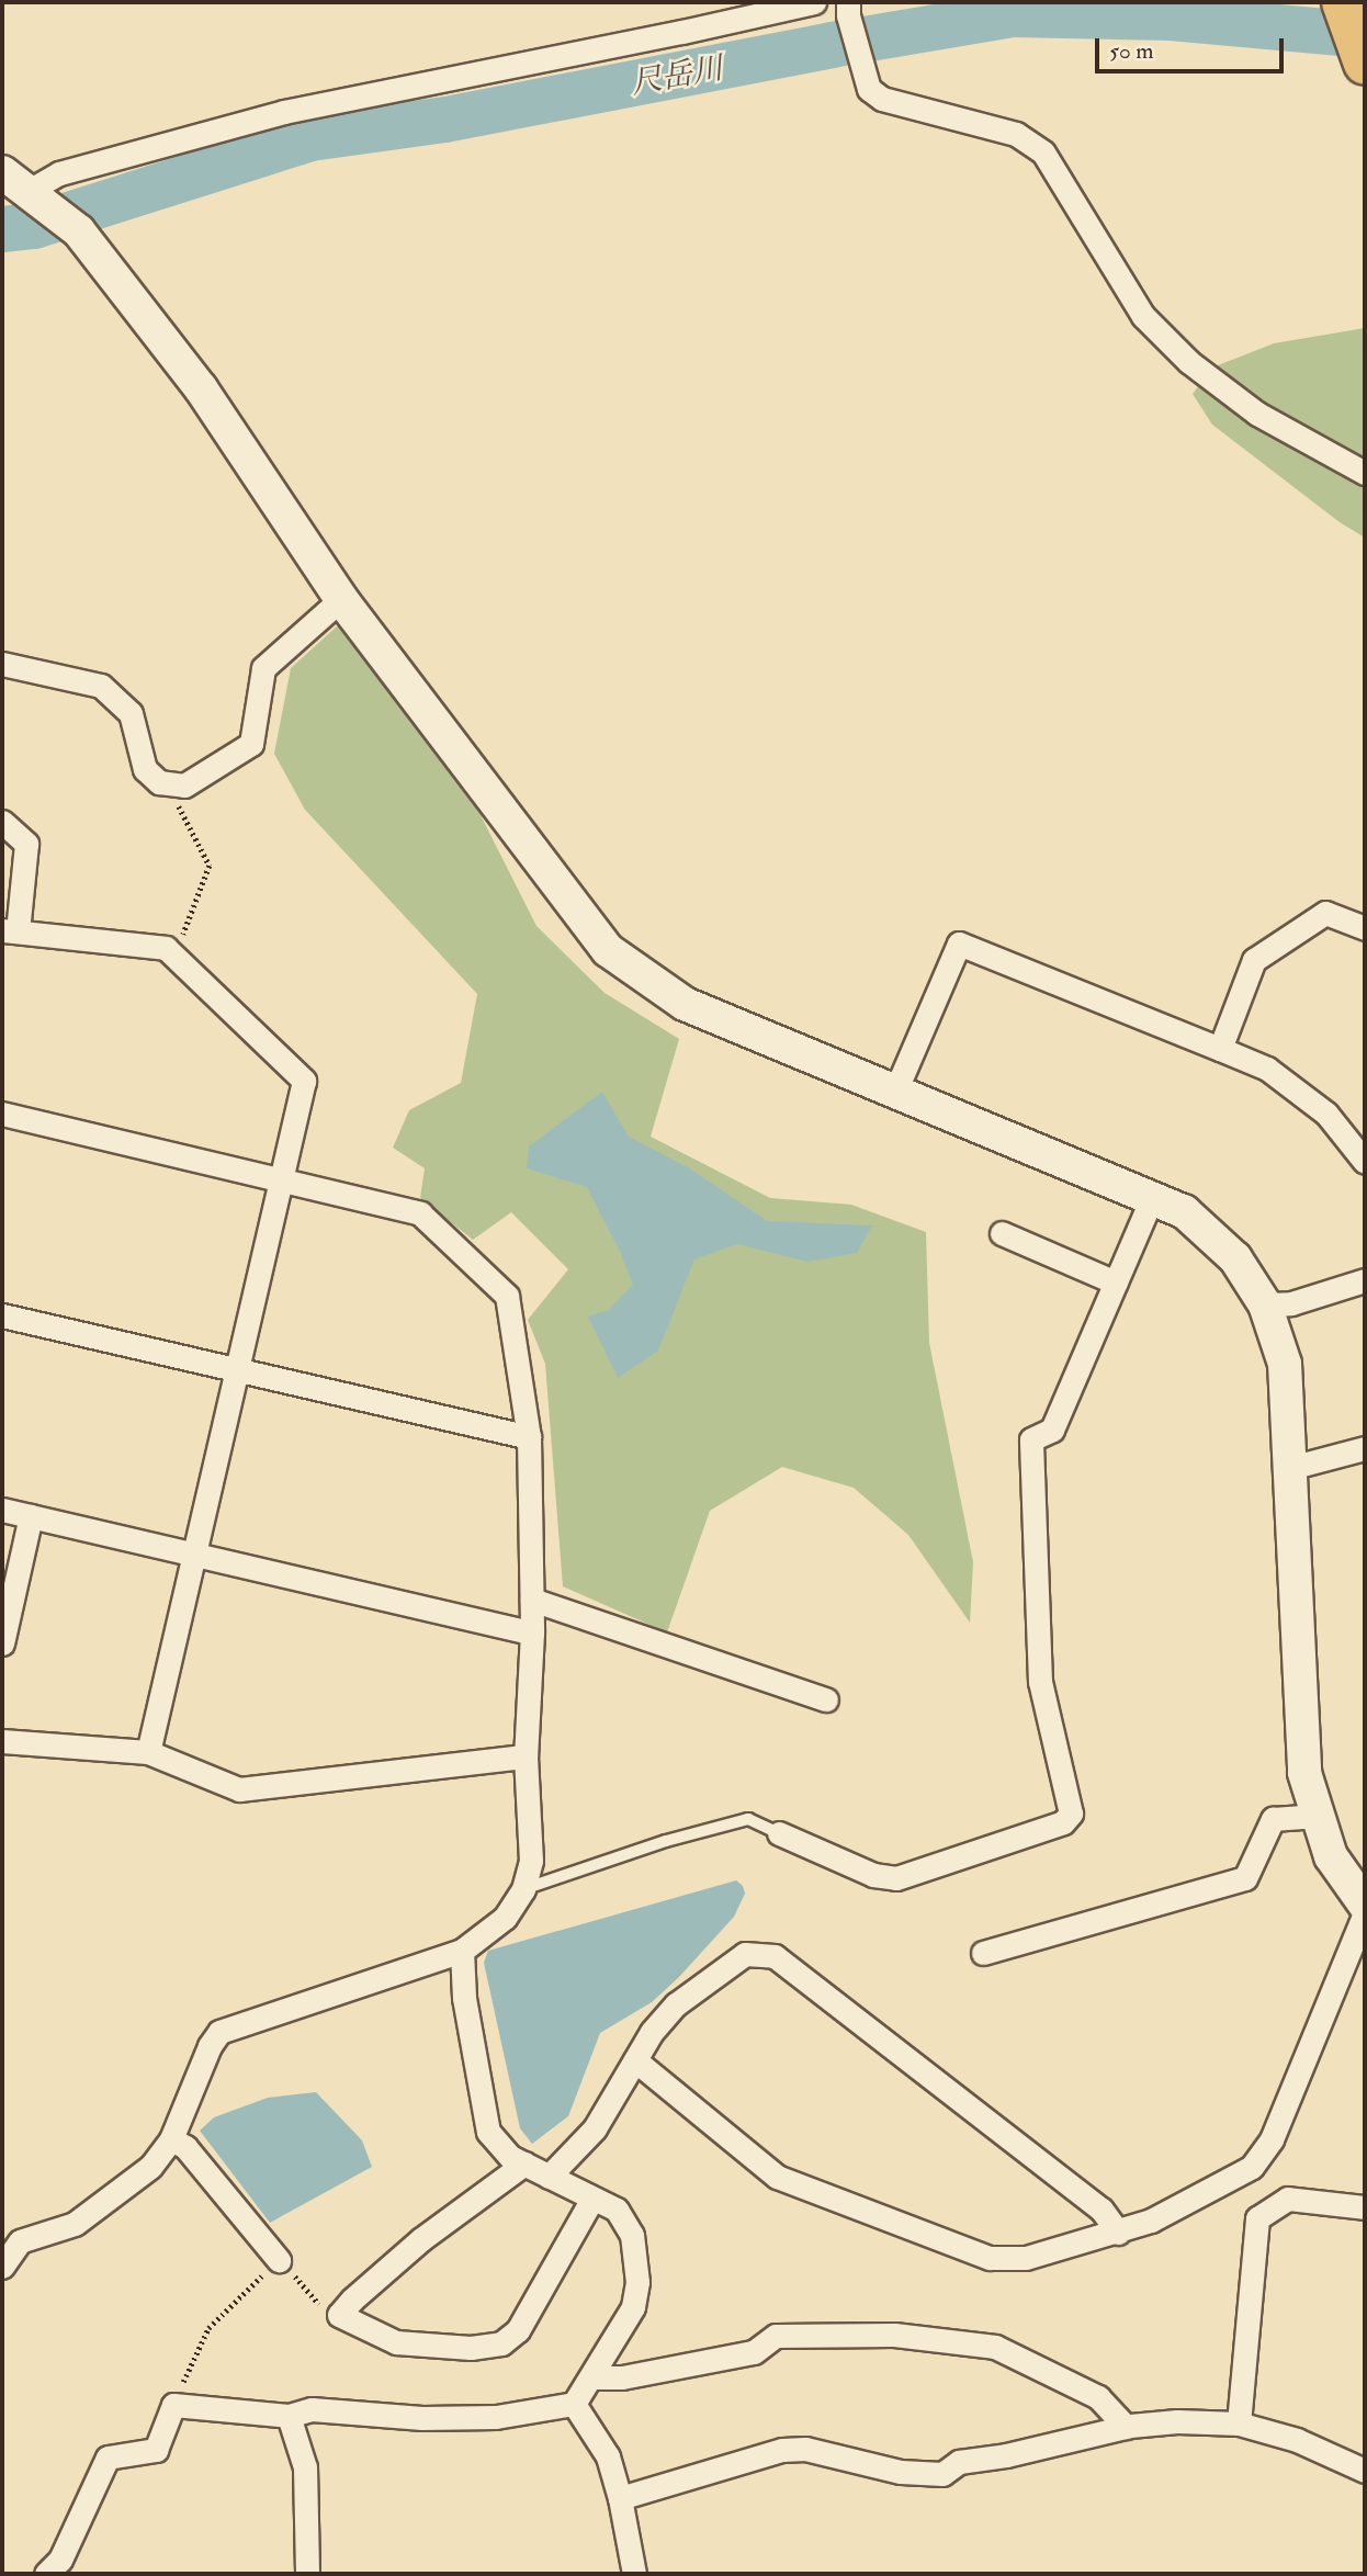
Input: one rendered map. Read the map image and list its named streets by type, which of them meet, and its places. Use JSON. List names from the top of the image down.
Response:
{
  "water": ["尺岳川"],
  "scale_bar": "50 m"
}
